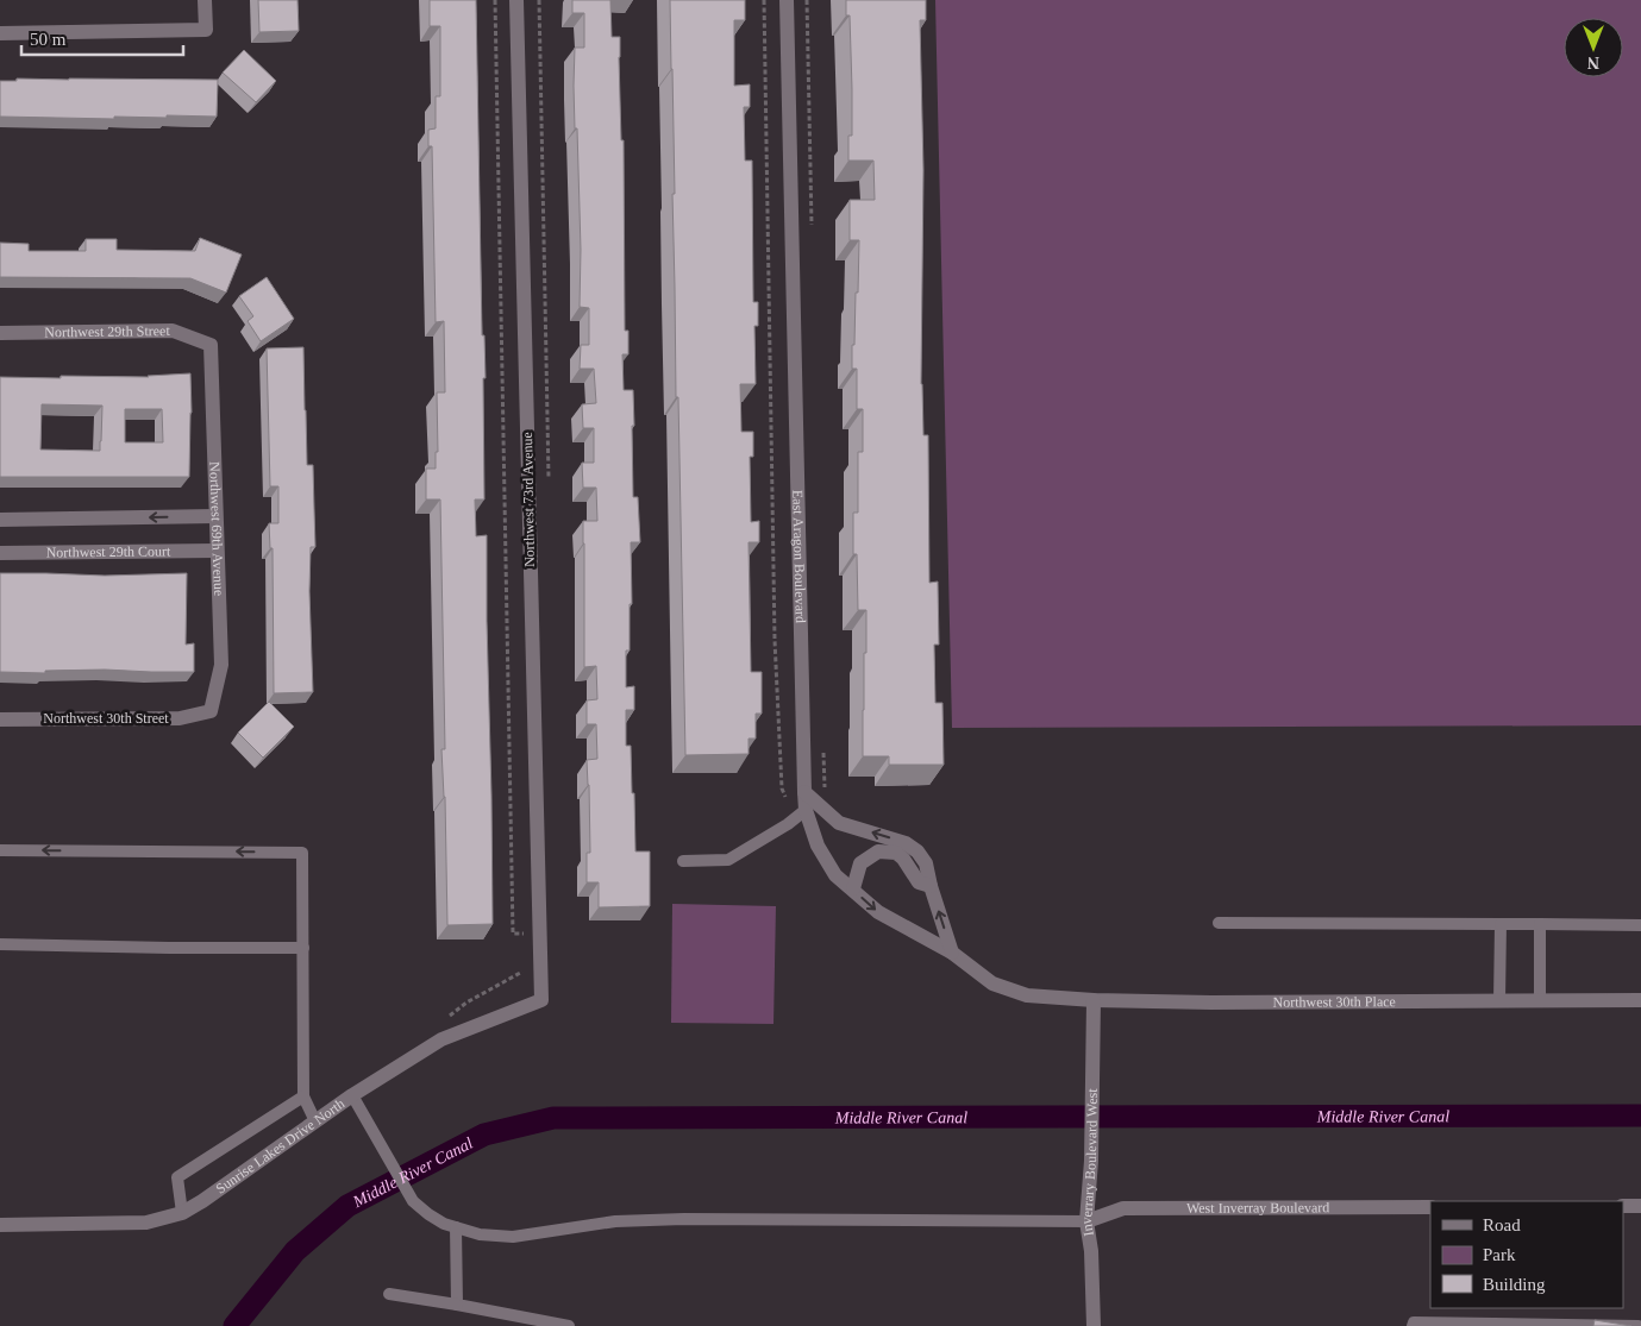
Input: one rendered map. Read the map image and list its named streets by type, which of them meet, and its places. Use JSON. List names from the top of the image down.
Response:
{
  "streets": {
    "street": [
      "Northwest 29th Street",
      "Northwest 73rd Avenue",
      "Northwest 69th Avenue",
      "Northwest 29th Court",
      "East Aragon Boulevard",
      "Northwest 30th Street",
      "Northwest 30th Place",
      "Sunrise Lakes Drive North",
      "Inverrary Boulevard West",
      "West Inverray Boulevard"
    ]
  },
  "crossings": [
    ["Northwest 29th Street", "Northwest 69th Avenue"],
    ["Northwest 73rd Avenue", "Sunrise Lakes Drive North"],
    ["Northwest 69th Avenue", "Northwest 29th Court"],
    ["Northwest 69th Avenue", "Northwest 30th Street"],
    ["East Aragon Boulevard", "Northwest 30th Place"],
    ["Northwest 30th Place", "Inverrary Boulevard West"],
    ["Inverrary Boulevard West", "West Inverray Boulevard"]
  ],
  "water": ["Middle River Canal"],
  "legend": ["Road", "Park", "Building"],
  "scale_bar": "50 m",
  "north": "bottom"
}
